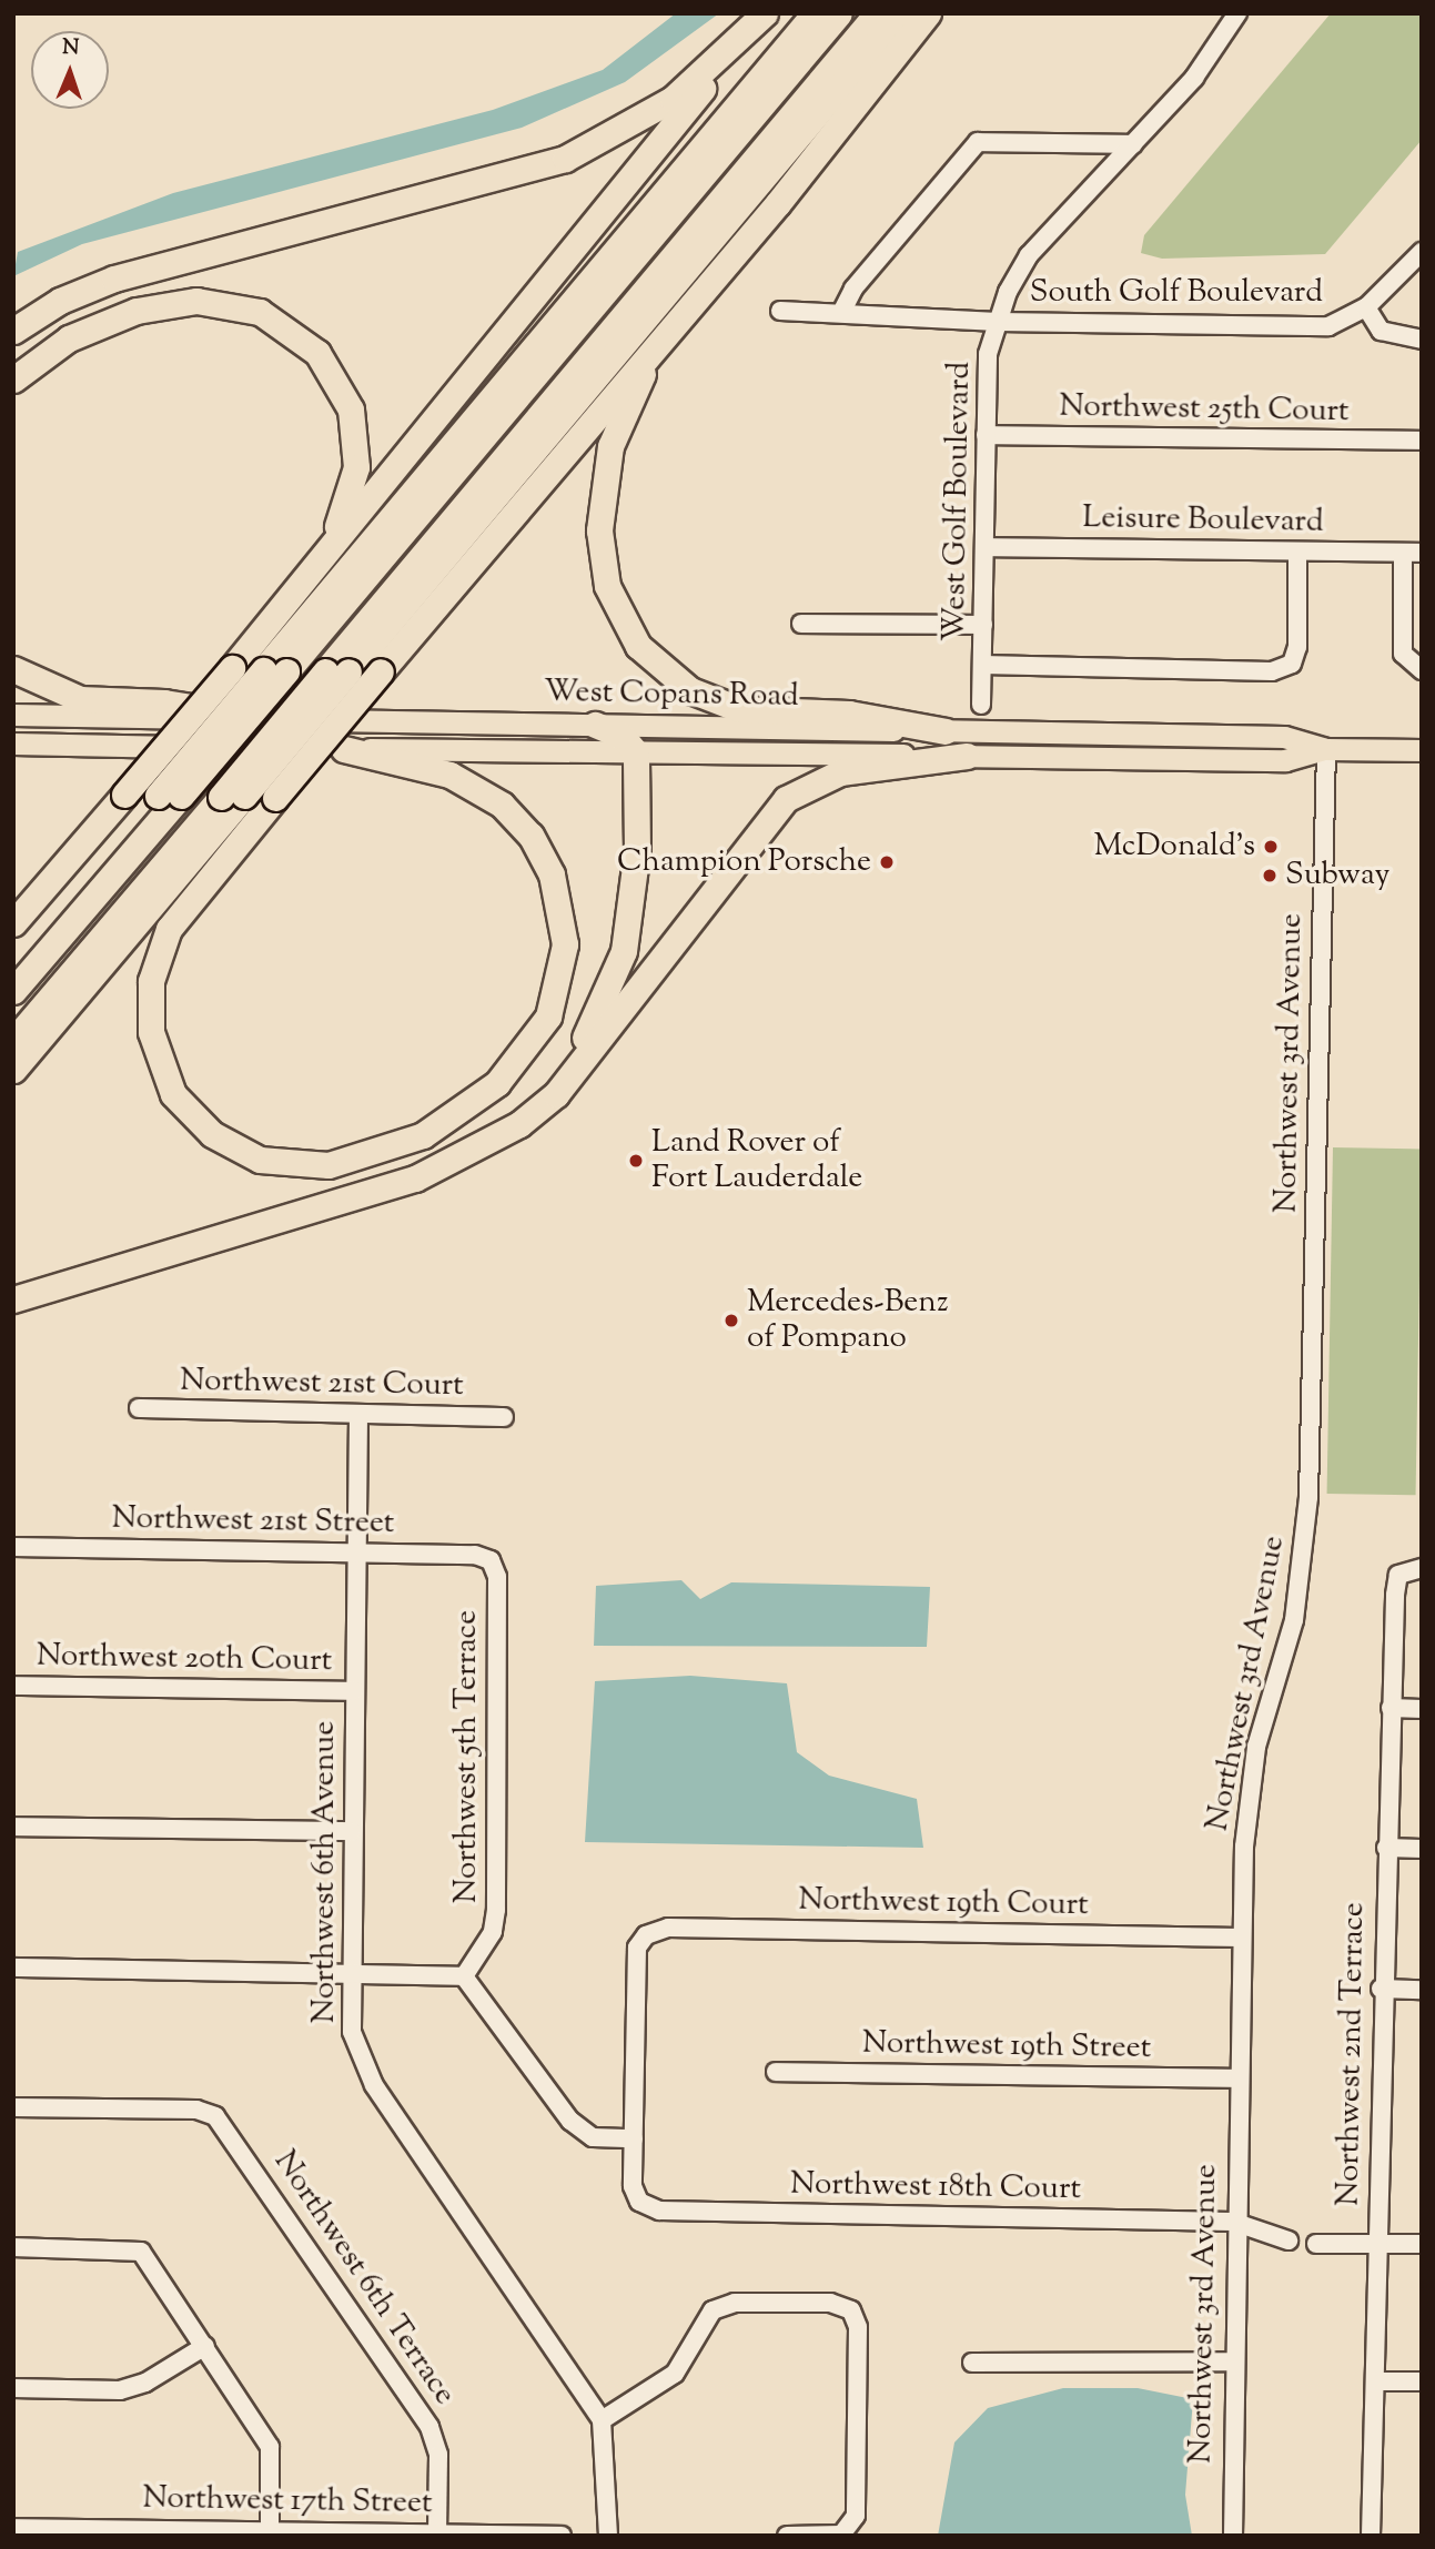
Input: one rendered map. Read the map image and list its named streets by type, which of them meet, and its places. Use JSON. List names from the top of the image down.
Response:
{
  "streets": {
    "main road": ["West Copans Road"],
    "street": [
      "South Golf Boulevard",
      "Northwest 25th Court",
      "West Golf Boulevard",
      "Leisure Boulevard",
      "Northwest 3rd Avenue",
      "Northwest 21st Court",
      "Northwest 21st Street",
      "Northwest 20th Court",
      "Northwest 5th Terrace",
      "Northwest 6th Avenue",
      "Northwest 19th Court",
      "Northwest 19th Street",
      "Northwest 2nd Terrace",
      "Northwest 18th Court",
      "Northwest 6th Terrace",
      "Northwest 17th Street"
    ]
  },
  "crossings": [
    ["South Golf Boulevard", "West Golf Boulevard"],
    ["Northwest 25th Court", "West Golf Boulevard"],
    ["West Golf Boulevard", "Leisure Boulevard"],
    ["West Copans Road", "Northwest 3rd Avenue"],
    ["Northwest 3rd Avenue", "Northwest 19th Court"],
    ["Northwest 3rd Avenue", "Northwest 19th Street"],
    ["Northwest 3rd Avenue", "Northwest 18th Court"],
    ["Northwest 21st Court", "Northwest 6th Avenue"],
    ["Northwest 21st Street", "Northwest 5th Terrace"],
    ["Northwest 21st Street", "Northwest 6th Avenue"],
    ["Northwest 20th Court", "Northwest 6th Avenue"],
    ["Northwest 19th Court", "Northwest 18th Court"],
    ["Northwest 6th Terrace", "Northwest 17th Street"]
  ],
  "places": [
    "McDonald's",
    "Champion Porsche",
    "Subway",
    "Land Rover of Fort Lauderdale",
    "Mercedes-Benz of Pompano"
  ],
  "north": "top"
}
